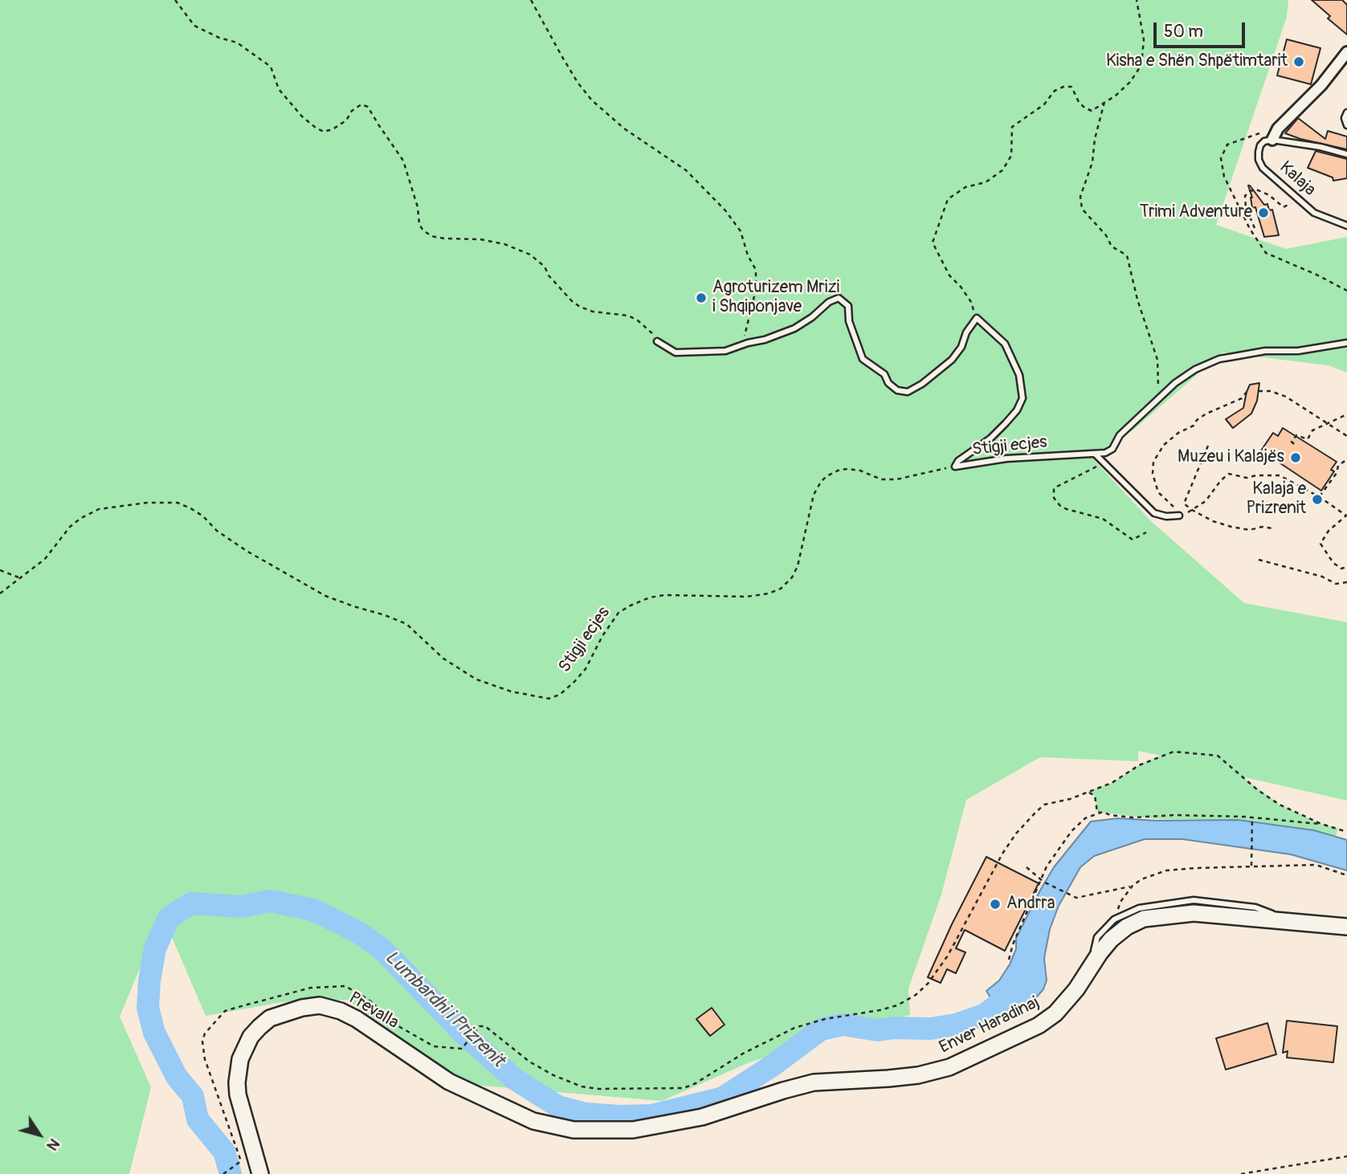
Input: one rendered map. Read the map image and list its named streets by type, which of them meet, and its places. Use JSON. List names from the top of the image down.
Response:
{
  "streets": {
    "main road": ["Prevalla", "Enver Haradinaj"],
    "lane": ["Kalaja", "Stigji ecjes"]
  },
  "crossings": [
    ["Prevalla", "Enver Haradinaj"]
  ],
  "water": ["Lumbardhi i Prizrenit"],
  "places": [
    "Kisha e Shën Shpëtimtarit",
    "Trimi Adventure",
    "Agroturizem Mrizi i Shqiponjave",
    "Muzeu i Kalajës",
    "Kalaja e Prizrenit",
    "Andrra"
  ],
  "scale_bar": "50 m",
  "north": "bottom right"
}
